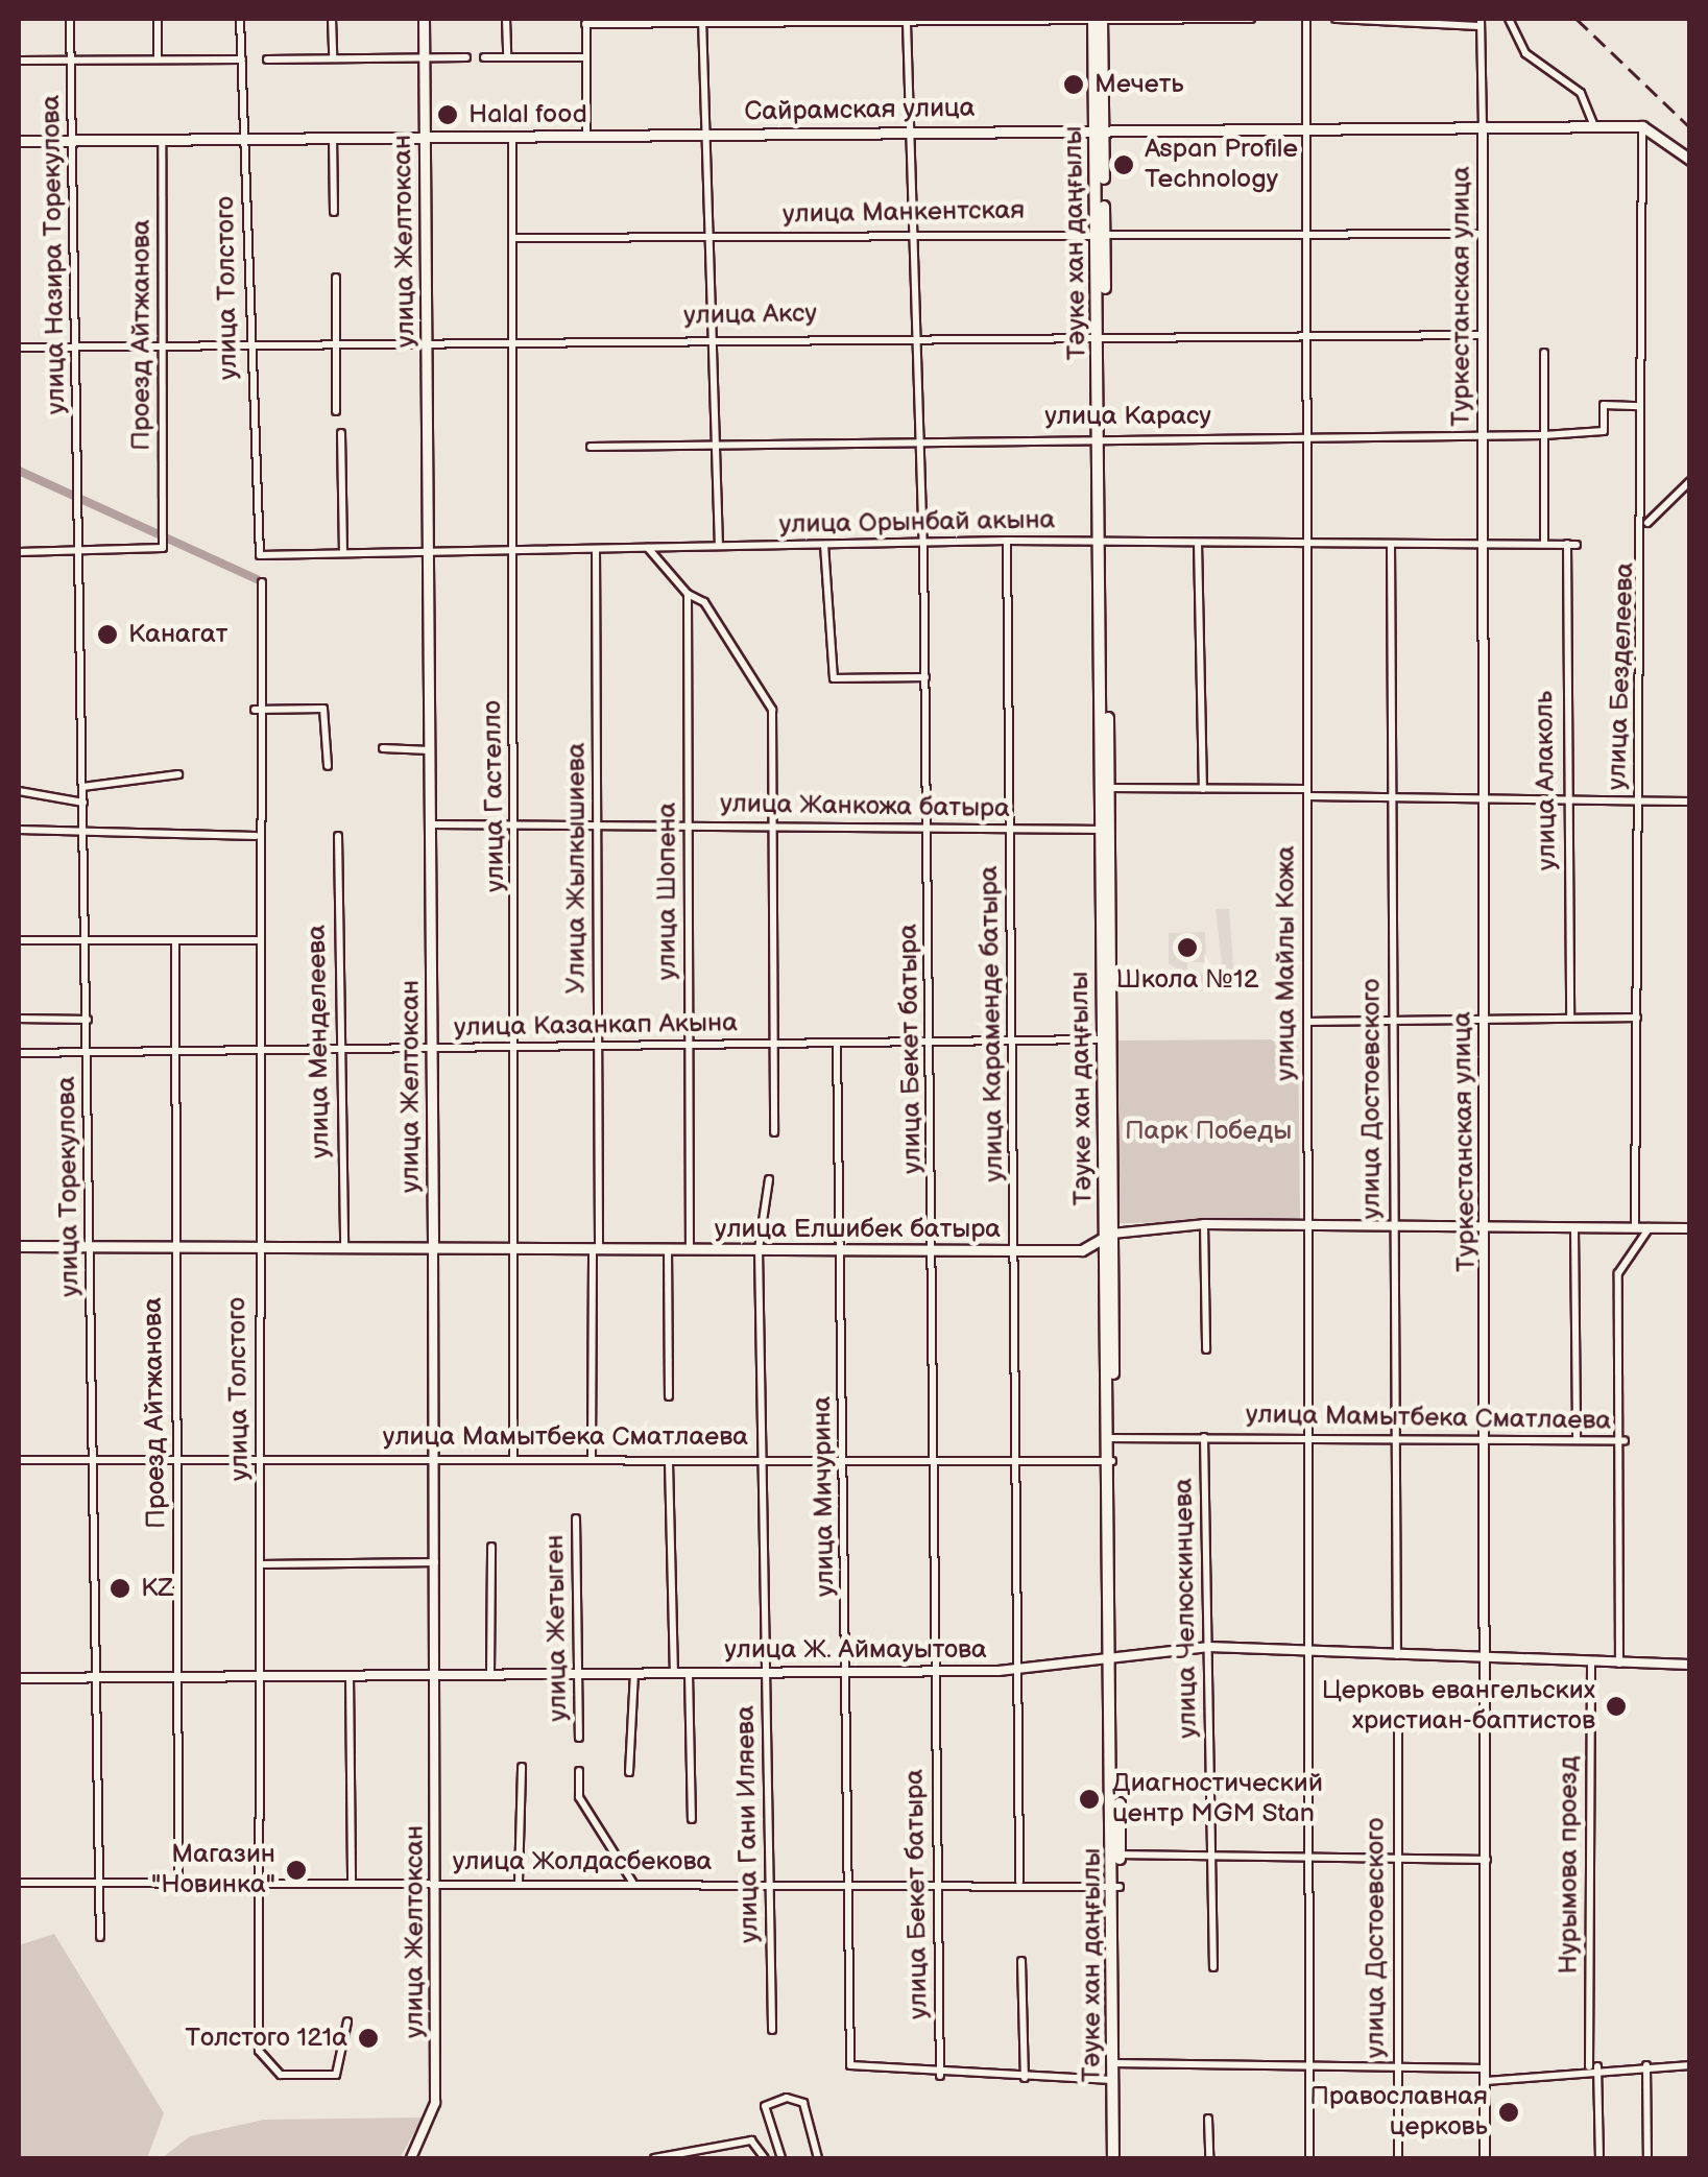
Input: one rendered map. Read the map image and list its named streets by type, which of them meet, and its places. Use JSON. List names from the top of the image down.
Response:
{
  "streets": {
    "main road": [
      "Сайрамская улица",
      "улица Желтоксан",
      "Тәуке хан даңғылы",
      "улица Елшибек батыра"
    ],
    "street": [
      "улица Манкентская",
      "улица Назира Торекулова",
      "улица Толстого",
      "Туркестанская улица",
      "улица Аксу",
      "Проезд Айтжанова",
      "улица Карасу",
      "улица Орынбай акына",
      "улица Безделеева",
      "улица Алаколь",
      "улица Гастелло",
      "улица Жанкожа батыра",
      "Улица Жылкышиева",
      "улица Шопена",
      "улица Майлы Кожа",
      "улица Караменде батыра",
      "улица Казанкап Акына",
      "улица Менделеева",
      "улица Бекет батыра",
      "улица Достоевского",
      "улица Торекулова",
      "улица Мамытбека Сматлаева",
      "улица Мичурина",
      "улица Челюскинцева",
      "улица Жетыген",
      "улица Ж. Аймауытова",
      "улица Гани Иляева",
      "улица Жолдасбекова",
      "Нурымова проезд"
    ]
  },
  "crossings": [
    ["Сайрамская улица", "улица Желтоксан"],
    ["Сайрамская улица", "Тәуке хан даңғылы"],
    ["Сайрамская улица", "улица Назира Торекулова"],
    ["Сайрамская улица", "улица Толстого"],
    ["Сайрамская улица", "Туркестанская улица"],
    ["Сайрамская улица", "Проезд Айтжанова"],
    ["Сайрамская улица", "улица Безделеева"],
    ["Сайрамская улица", "улица Гастелло"],
    ["Сайрамская улица", "улица Майлы Кожа"],
    ["Сайрамская улица", "улица Бекет батыра"],
    ["улица Манкентская", "Тәуке хан даңғылы"],
    ["улица Манкентская", "Туркестанская улица"],
    ["улица Манкентская", "улица Гастелло"],
    ["улица Манкентская", "улица Майлы Кожа"],
    ["улица Манкентская", "улица Бекет батыра"],
    ["улица Желтоксан", "улица Аксу"],
    ["улица Желтоксан", "улица Орынбай акына"],
    ["улица Желтоксан", "улица Жанкожа батыра"],
    ["улица Желтоксан", "улица Казанкап Акына"],
    ["улица Желтоксан", "улица Елшибек батыра"],
    ["улица Желтоксан", "улица Мамытбека Сматлаева"],
    ["улица Желтоксан", "улица Ж. Аймауытова"],
    ["улица Желтоксан", "улица Жолдасбекова"],
    ["Тәуке хан даңғылы", "улица Аксу"],
    ["Тәуке хан даңғылы", "улица Карасу"],
    ["Тәуке хан даңғылы", "улица Орынбай акына"],
    ["Тәуке хан даңғылы", "улица Жанкожа батыра"],
    ["Тәуке хан даңғылы", "улица Казанкап Акына"],
    ["Тәуке хан даңғылы", "улица Елшибек батыра"],
    ["Тәуке хан даңғылы", "улица Мамытбека Сматлаева"],
    ["Тәуке хан даңғылы", "улица Ж. Аймауытова"],
    ["Тәуке хан даңғылы", "улица Жолдасбекова"],
    ["улица Назира Торекулова", "улица Аксу"],
    ["улица Назира Торекулова", "улица Торекулова"],
    ["улица Толстого", "улица Аксу"],
    ["улица Толстого", "улица Орынбай акына"],
    ["улица Толстого", "улица Казанкап Акына"],
    ["улица Толстого", "улица Елшибек батыра"],
    ["улица Толстого", "улица Мамытбека Сматлаева"],
    ["улица Толстого", "улица Ж. Аймауытова"],
    ["улица Толстого", "улица Жолдасбекова"],
    ["Туркестанская улица", "улица Аксу"],
    ["Туркестанская улица", "улица Карасу"],
    ["Туркестанская улица", "улица Орынбай акына"],
    ["Туркестанская улица", "улица Елшибек батыра"],
    ["Туркестанская улица", "улица Мамытбека Сматлаева"],
    ["Туркестанская улица", "улица Ж. Аймауытова"],
    ["улица Аксу", "Проезд Айтжанова"],
    ["улица Аксу", "улица Гастелло"],
    ["улица Аксу", "улица Майлы Кожа"],
    ["улица Аксу", "улица Бекет батыра"],
    ["Проезд Айтжанова", "улица Казанкап Акына"],
    ["Проезд Айтжанова", "улица Торекулова"],
    ["Проезд Айтжанова", "улица Елшибек батыра"],
    ["Проезд Айтжанова", "улица Мамытбека Сматлаева"],
    ["Проезд Айтжанова", "улица Ж. Аймауытова"],
    ["Проезд Айтжанова", "улица Жолдасбекова"],
    ["улица Карасу", "улица Безделеева"],
    ["улица Карасу", "улица Майлы Кожа"],
    ["улица Карасу", "улица Бекет батыра"],
    ["улица Орынбай акына", "улица Алаколь"],
    ["улица Орынбай акына", "улица Гастелло"],
    ["улица Орынбай акына", "Улица Жылкышиева"],
    ["улица Орынбай акына", "улица Майлы Кожа"],
    ["улица Орынбай акына", "улица Караменде батыра"],
    ["улица Орынбай акына", "улица Бекет батыра"],
    ["улица Орынбай акына", "улица Достоевского"],
    ["улица Безделеева", "улица Елшибек батыра"],
    ["улица Гастелло", "улица Жанкожа батыра"],
    ["улица Гастелло", "улица Казанкап Акына"],
    ["улица Гастелло", "улица Елшибек батыра"],
    ["улица Гастелло", "улица Мамытбека Сматлаева"],
    ["улица Жанкожа батыра", "Улица Жылкышиева"],
    ["улица Жанкожа батыра", "улица Шопена"],
    ["улица Жанкожа батыра", "улица Караменде батыра"],
    ["улица Жанкожа батыра", "улица Бекет батыра"],
    ["Улица Жылкышиева", "улица Казанкап Акына"],
    ["Улица Жылкышиева", "улица Елшибек батыра"],
    ["улица Шопена", "улица Казанкап Акына"],
    ["улица Шопена", "улица Елшибек батыра"],
    ["улица Майлы Кожа", "улица Елшибек батыра"],
    ["улица Майлы Кожа", "улица Мамытбека Сматлаева"],
    ["улица Майлы Кожа", "улица Ж. Аймауытова"],
    ["улица Караменде батыра", "улица Казанкап Акына"],
    ["улица Караменде батыра", "улица Елшибек батыра"],
    ["улица Караменде батыра", "улица Мамытбека Сматлаева"],
    ["улица Караменде батыра", "улица Ж. Аймауытова"],
    ["улица Караменде батыра", "улица Жолдасбекова"],
    ["улица Казанкап Акына", "улица Менделеева"],
    ["улица Казанкап Акына", "улица Бекет батыра"],
    ["улица Казанкап Акына", "улица Торекулова"],
    ["улица Казанкап Акына", "улица Мичурина"],
    ["улица Менделеева", "улица Елшибек батыра"],
    ["улица Бекет батыра", "улица Елшибек батыра"],
    ["улица Бекет батыра", "улица Мамытбека Сматлаева"],
    ["улица Бекет батыра", "улица Мичурина"],
    ["улица Бекет батыра", "улица Ж. Аймауытова"],
    ["улица Бекет батыра", "улица Жолдасбекова"],
    ["улица Достоевского", "улица Елшибек батыра"],
    ["улица Достоевского", "улица Мамытбека Сматлаева"],
    ["улица Достоевского", "улица Ж. Аймауытова"],
    ["улица Торекулова", "улица Елшибек батыра"],
    ["улица Торекулова", "улица Мамытбека Сматлаева"],
    ["улица Торекулова", "улица Ж. Аймауытова"],
    ["улица Торекулова", "улица Жолдасбекова"],
    ["улица Елшибек батыра", "улица Мичурина"],
    ["улица Елшибек батыра", "улица Гани Иляева"],
    ["улица Мамытбека Сматлаева", "улица Мичурина"],
    ["улица Мамытбека Сматлаева", "улица Челюскинцева"],
    ["улица Мамытбека Сматлаева", "улица Гани Иляева"],
    ["улица Мичурина", "улица Ж. Аймауытова"],
    ["улица Мичурина", "улица Жолдасбекова"],
    ["улица Челюскинцева", "улица Ж. Аймауытова"],
    ["улица Жетыген", "улица Ж. Аймауытова"],
    ["улица Ж. Аймауытова", "улица Гани Иляева"],
    ["улица Ж. Аймауытова", "Нурымова проезд"],
    ["улица Гани Иляева", "улица Жолдасбекова"]
  ],
  "parks": ["Парк Победы"],
  "places": [
    "Мечеть",
    "Halal food",
    "Aspan Profile Technology",
    "Канагат",
    "Школа №12",
    "KZ",
    "Церковь евангельских христиан-баптистов",
    "Диагностический центр MGM Stan",
    "Магазин \"Новинка\"",
    "Толстого 121а",
    "Православная церковь"
  ]
}
